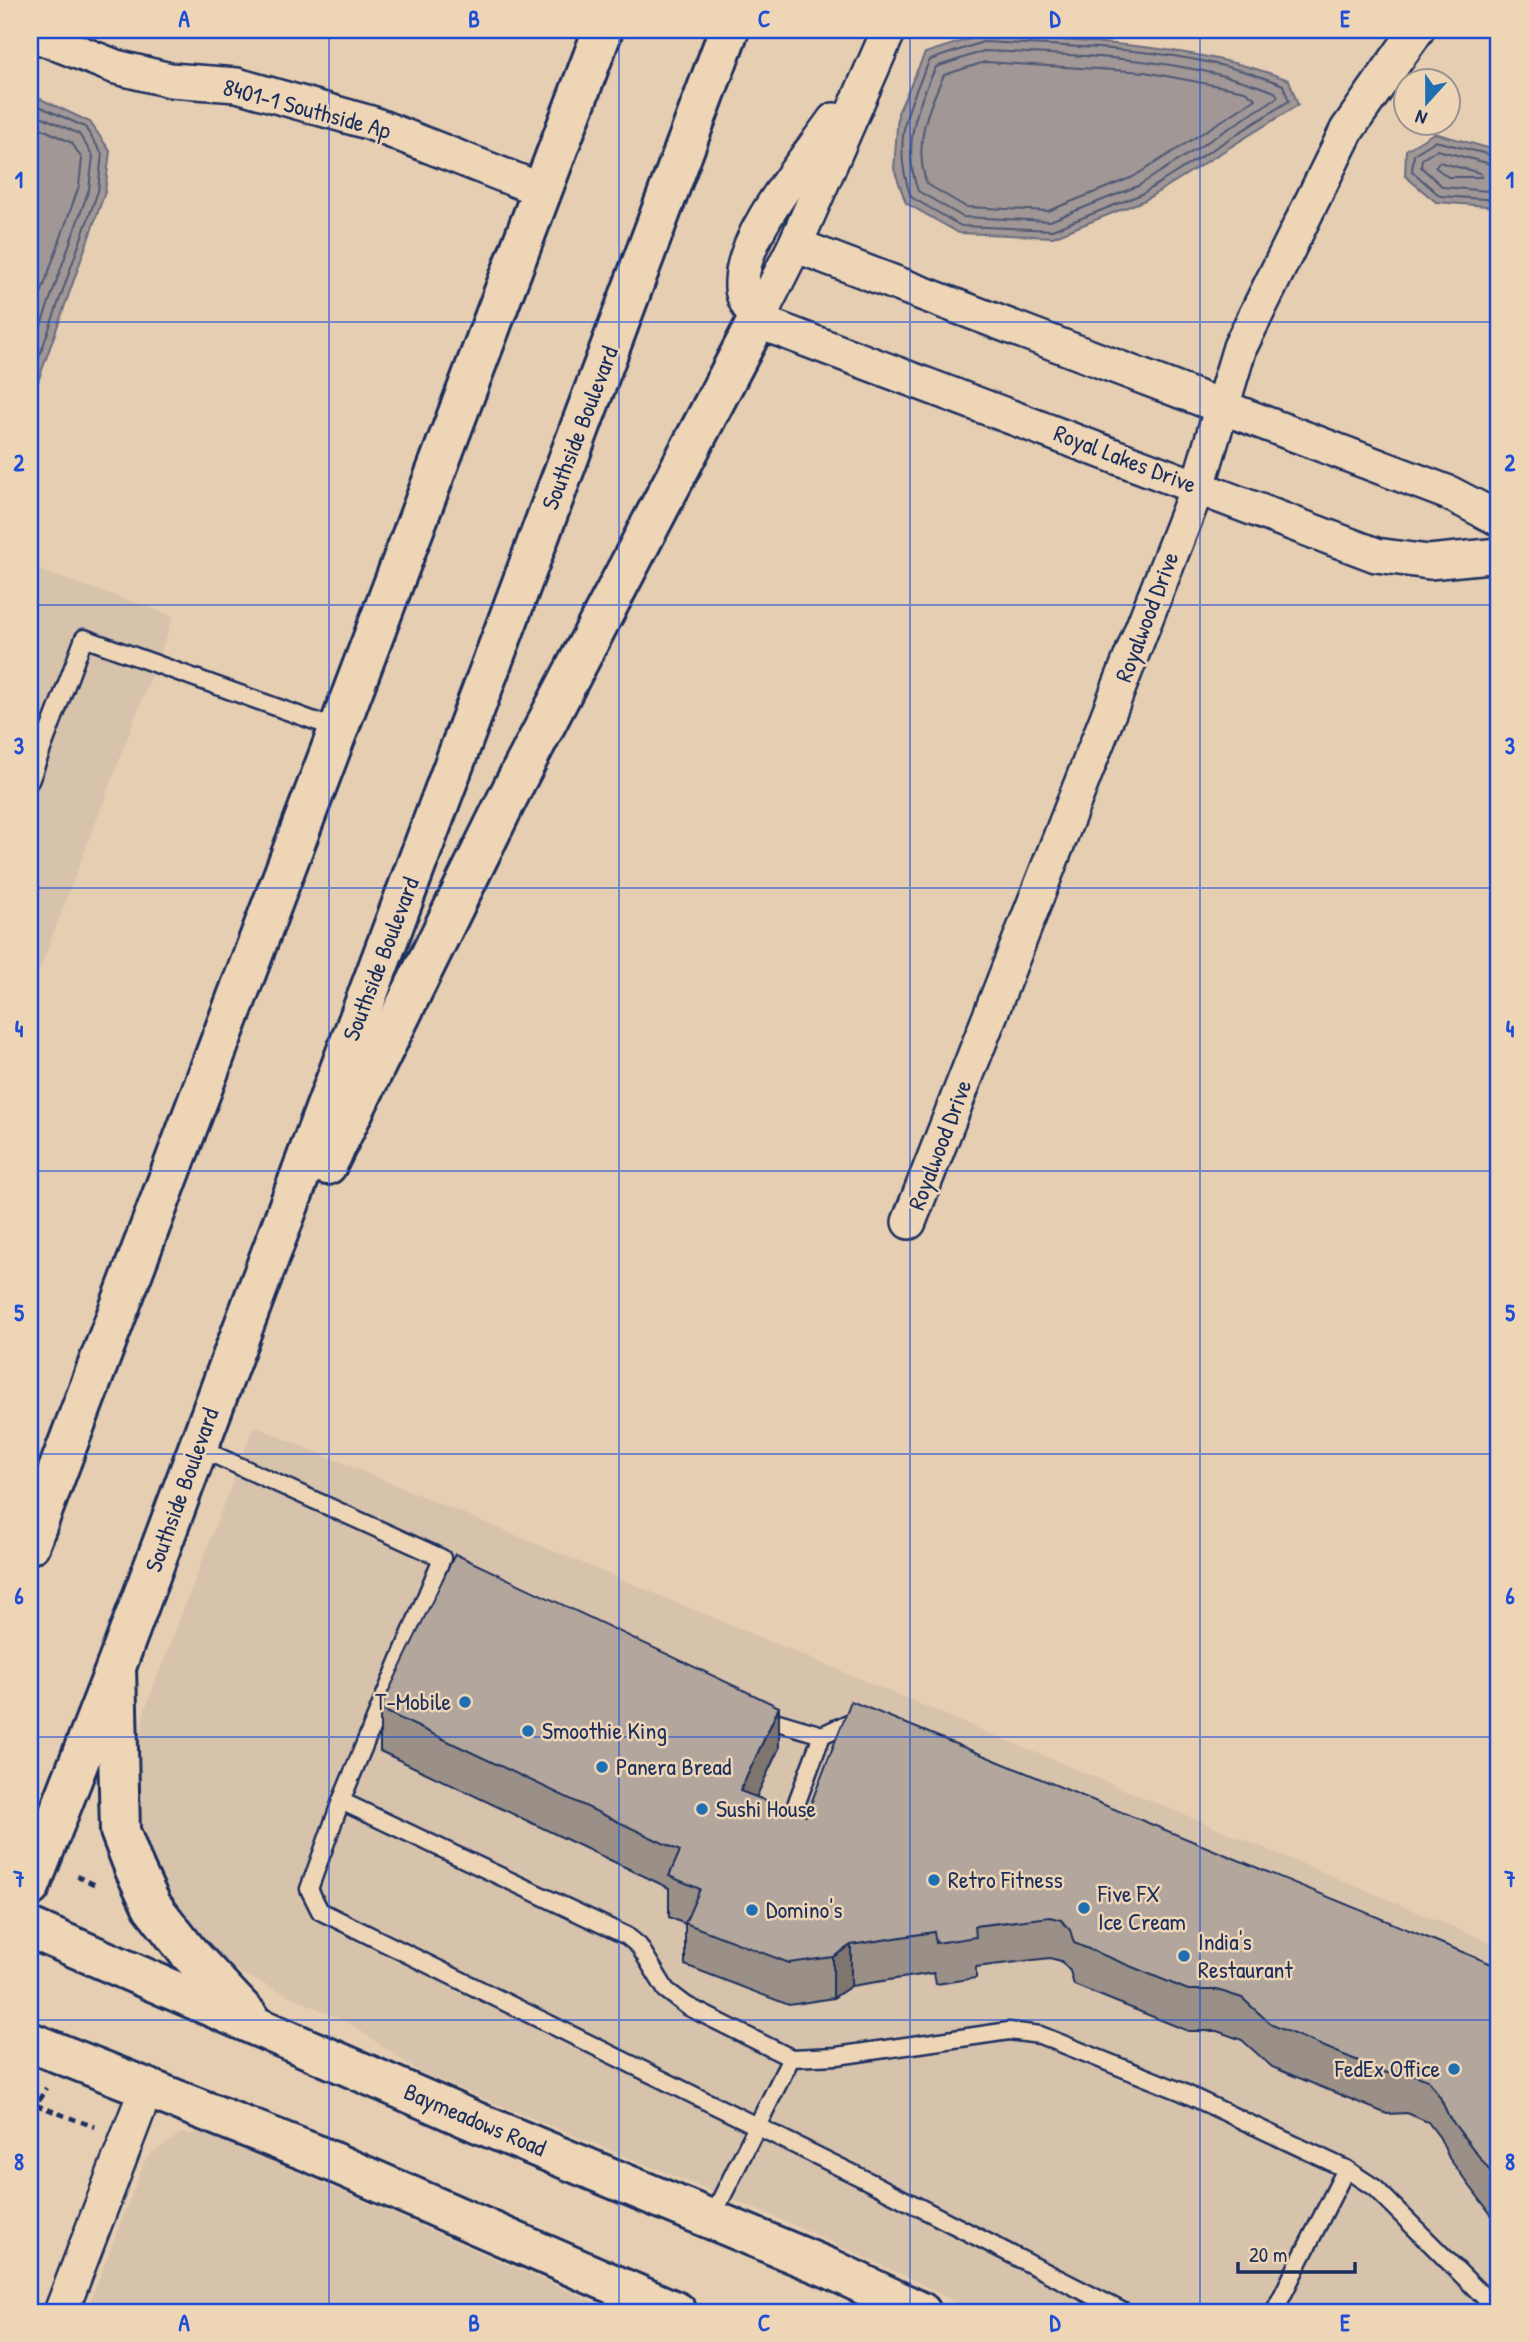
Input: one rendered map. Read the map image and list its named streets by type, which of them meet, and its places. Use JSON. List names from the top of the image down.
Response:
{
  "streets": {
    "main road": ["Southside Boulevard", "Baymeadows Road"],
    "street": ["8401-1 Southside Ap", "Royal Lakes Drive", "Royalwood Drive"]
  },
  "crossings": [
    ["Royal Lakes Drive", "Royalwood Drive"]
  ],
  "places": [
    "T-Mobile",
    "Smoothie King",
    "Panera Bread",
    "Sushi House",
    "Retro Fitness",
    "Five FX Ice Cream",
    "Domino's",
    "India's Restaurant",
    "FedEx Office"
  ],
  "scale_bar": "20 m",
  "north": "bottom",
  "grid": {
    "columns": [
      "A",
      "B",
      "C",
      "D",
      "E"
    ],
    "rows": [
      "1",
      "2",
      "3",
      "4",
      "5",
      "6",
      "7",
      "8"
    ]
  }
}
